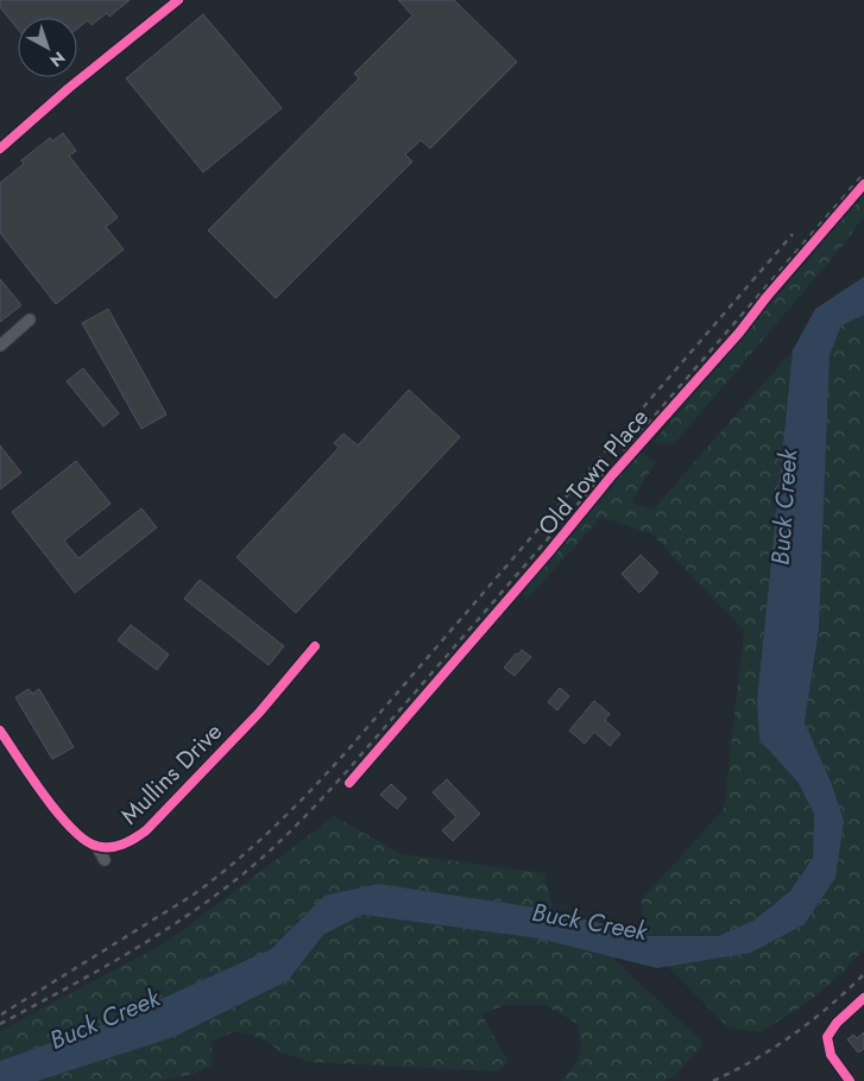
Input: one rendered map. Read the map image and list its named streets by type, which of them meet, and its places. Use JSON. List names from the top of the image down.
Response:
{
  "streets": {
    "street": ["Old Town Place", "Mullins Drive"]
  },
  "water": ["Buck Creek"],
  "north": "bottom right"
}
